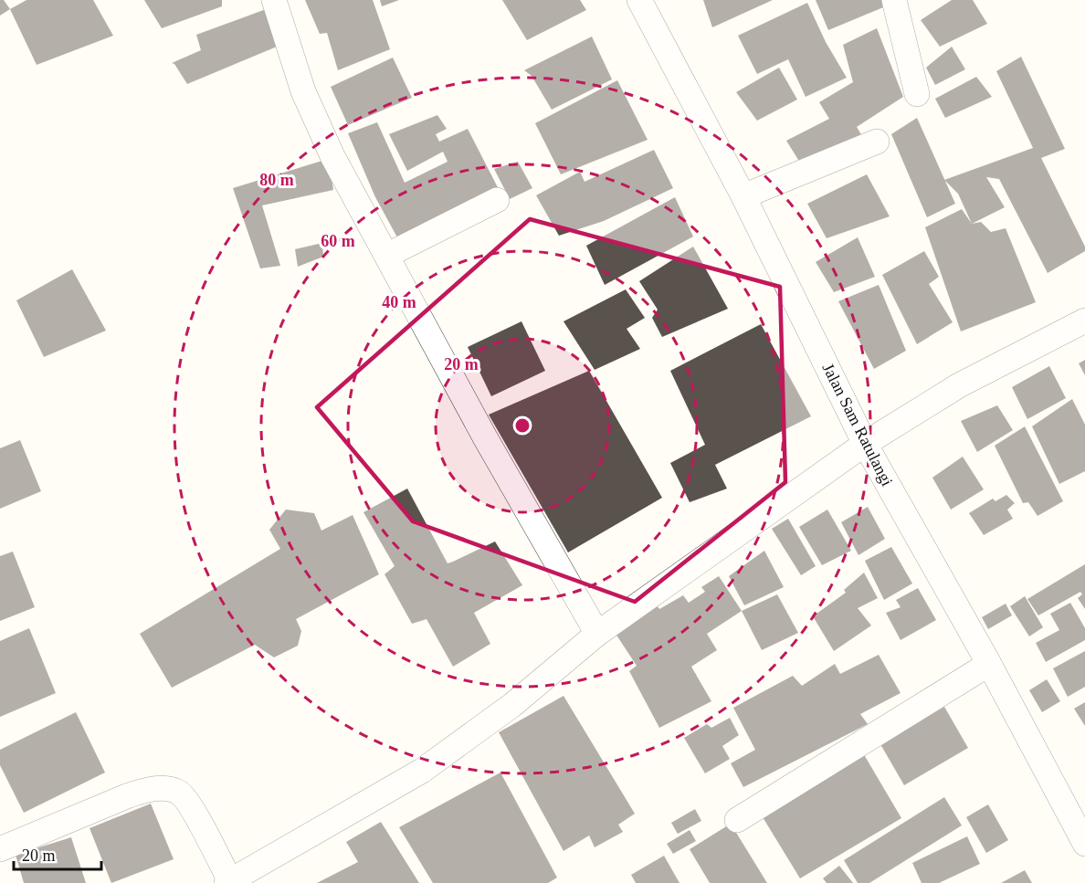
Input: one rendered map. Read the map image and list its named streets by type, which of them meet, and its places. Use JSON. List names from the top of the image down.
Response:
{
  "streets": {
    "street": ["Jalan Sam Ratulangi"]
  },
  "scale_bar": "20 m",
  "rings": [
    "80 m",
    "60 m",
    "40 m",
    "20 m"
  ]
}
